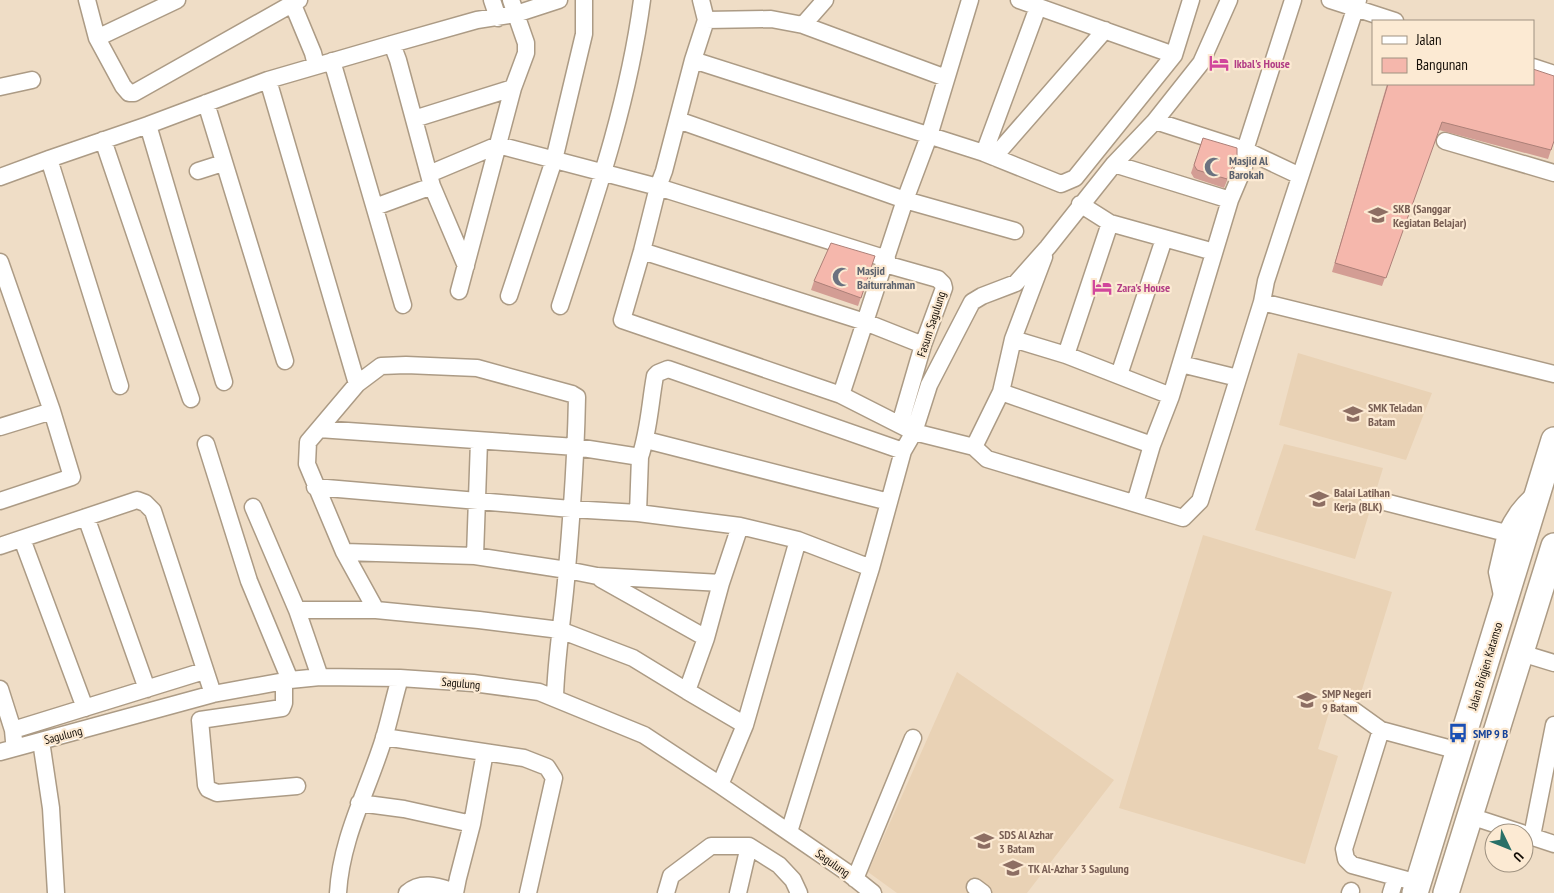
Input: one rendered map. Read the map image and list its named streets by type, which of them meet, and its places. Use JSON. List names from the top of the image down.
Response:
{
  "streets": {
    "highway": ["Jalan Brigjen Katamso"],
    "street": ["Fasum Sagulung", "Sagulung"]
  },
  "places": {
    "hotel": ["Ikbal's House", "Zara's House"],
    "mosque": ["Masjid Al Barokah", "Masjid Baiturrahman"],
    "school or university": [
      "SKB (Sanggar Kegiatan Belajar)",
      "SMK Teladan Batam",
      "Balai Latihan Kerja (BLK)",
      "SMP Negeri 9 Batam",
      "SDS Al Azhar 3 Batam",
      "TK Al-Azhar 3 Sagulung"
    ],
    "bus stop": ["SMP 9 B"]
  },
  "legend": ["Jalan", "Bangunan"],
  "north": "bottom right"
}
